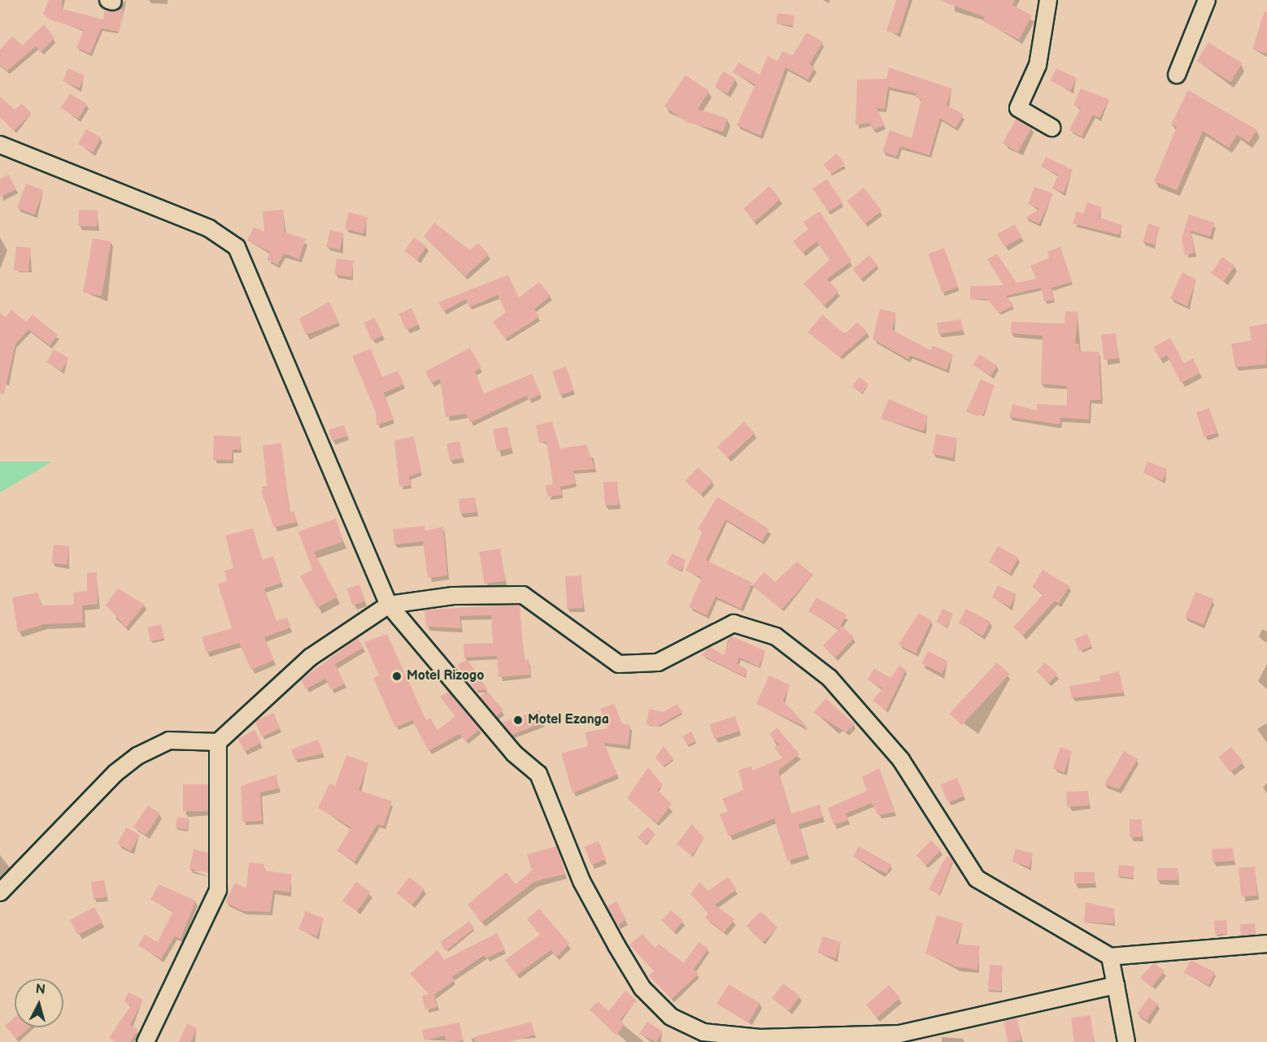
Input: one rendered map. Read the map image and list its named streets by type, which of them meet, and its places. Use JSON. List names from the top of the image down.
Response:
{
  "places": ["Motel Rizogo", "Motel Ezanga"],
  "north": "top"
}
